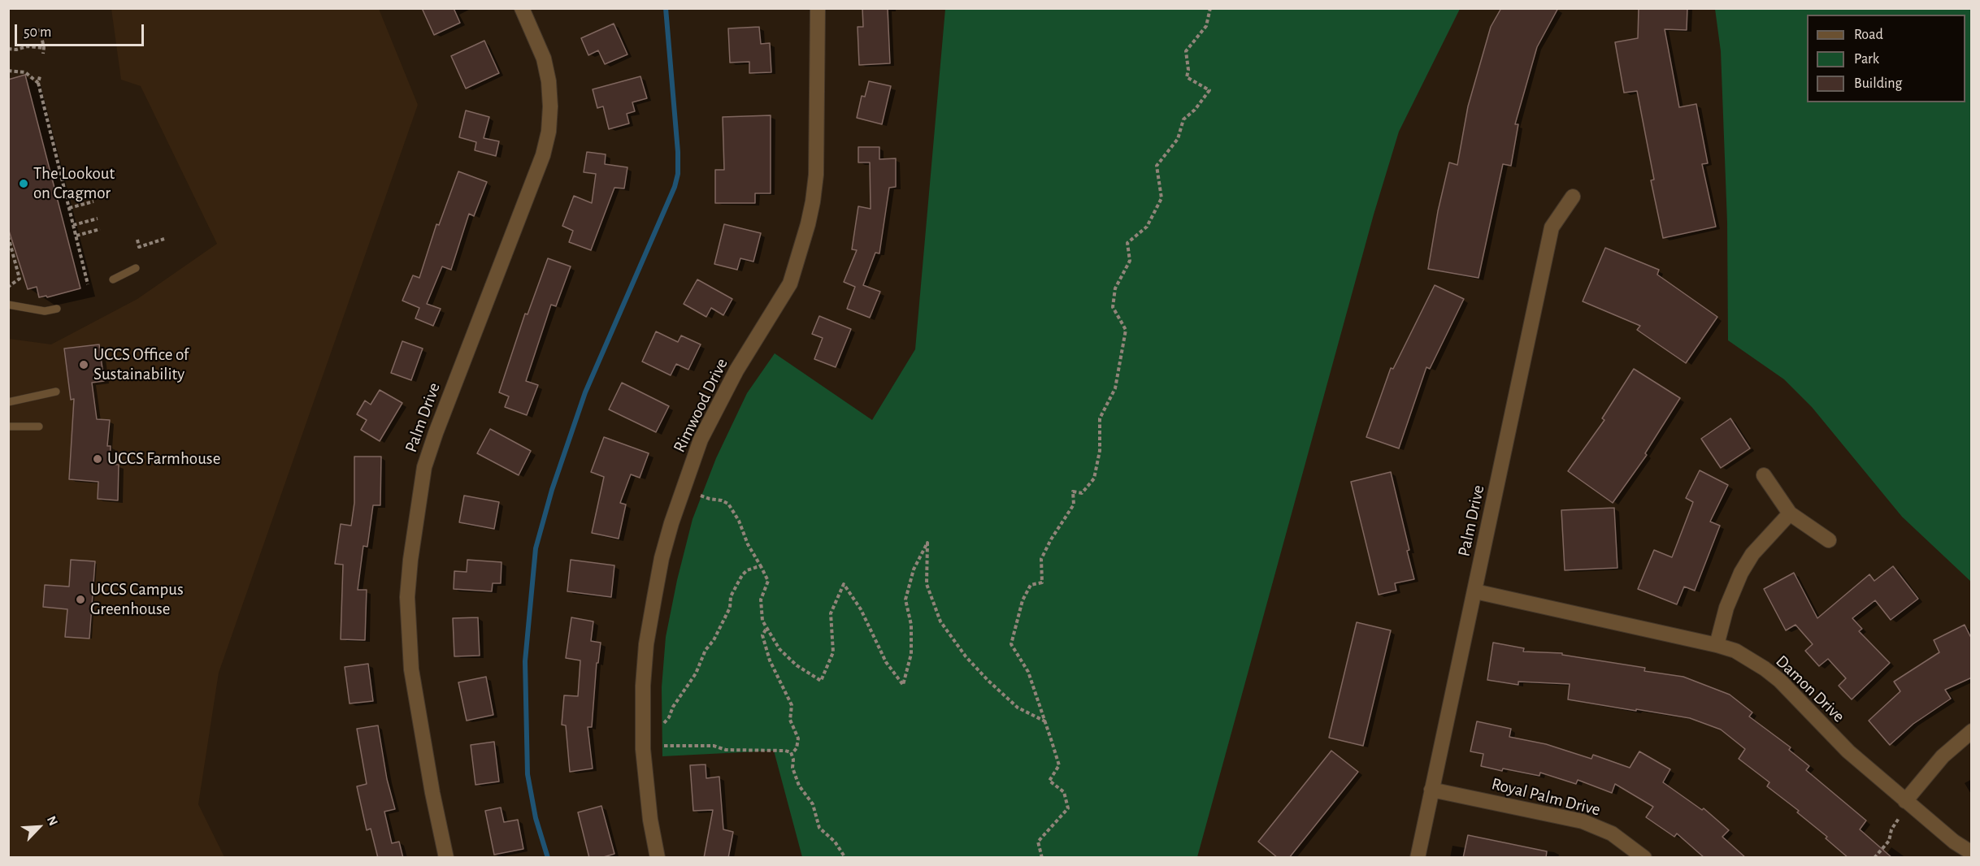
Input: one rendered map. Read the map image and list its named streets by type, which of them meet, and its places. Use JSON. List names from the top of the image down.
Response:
{
  "streets": {
    "street": [
      "Rimwood Drive",
      "Palm Drive",
      "Damon Drive",
      "Royal Palm Drive"
    ]
  },
  "crossings": [
    ["Palm Drive", "Damon Drive"],
    ["Palm Drive", "Royal Palm Drive"]
  ],
  "places": [
    "The Lookout on Cragmor",
    "UCCS Office of Sustainability",
    "UCCS Farmhouse",
    "UCCS Campus Greenhouse"
  ],
  "legend": ["Road", "Park", "Building"],
  "scale_bar": "50 m",
  "north": "top right"
}
